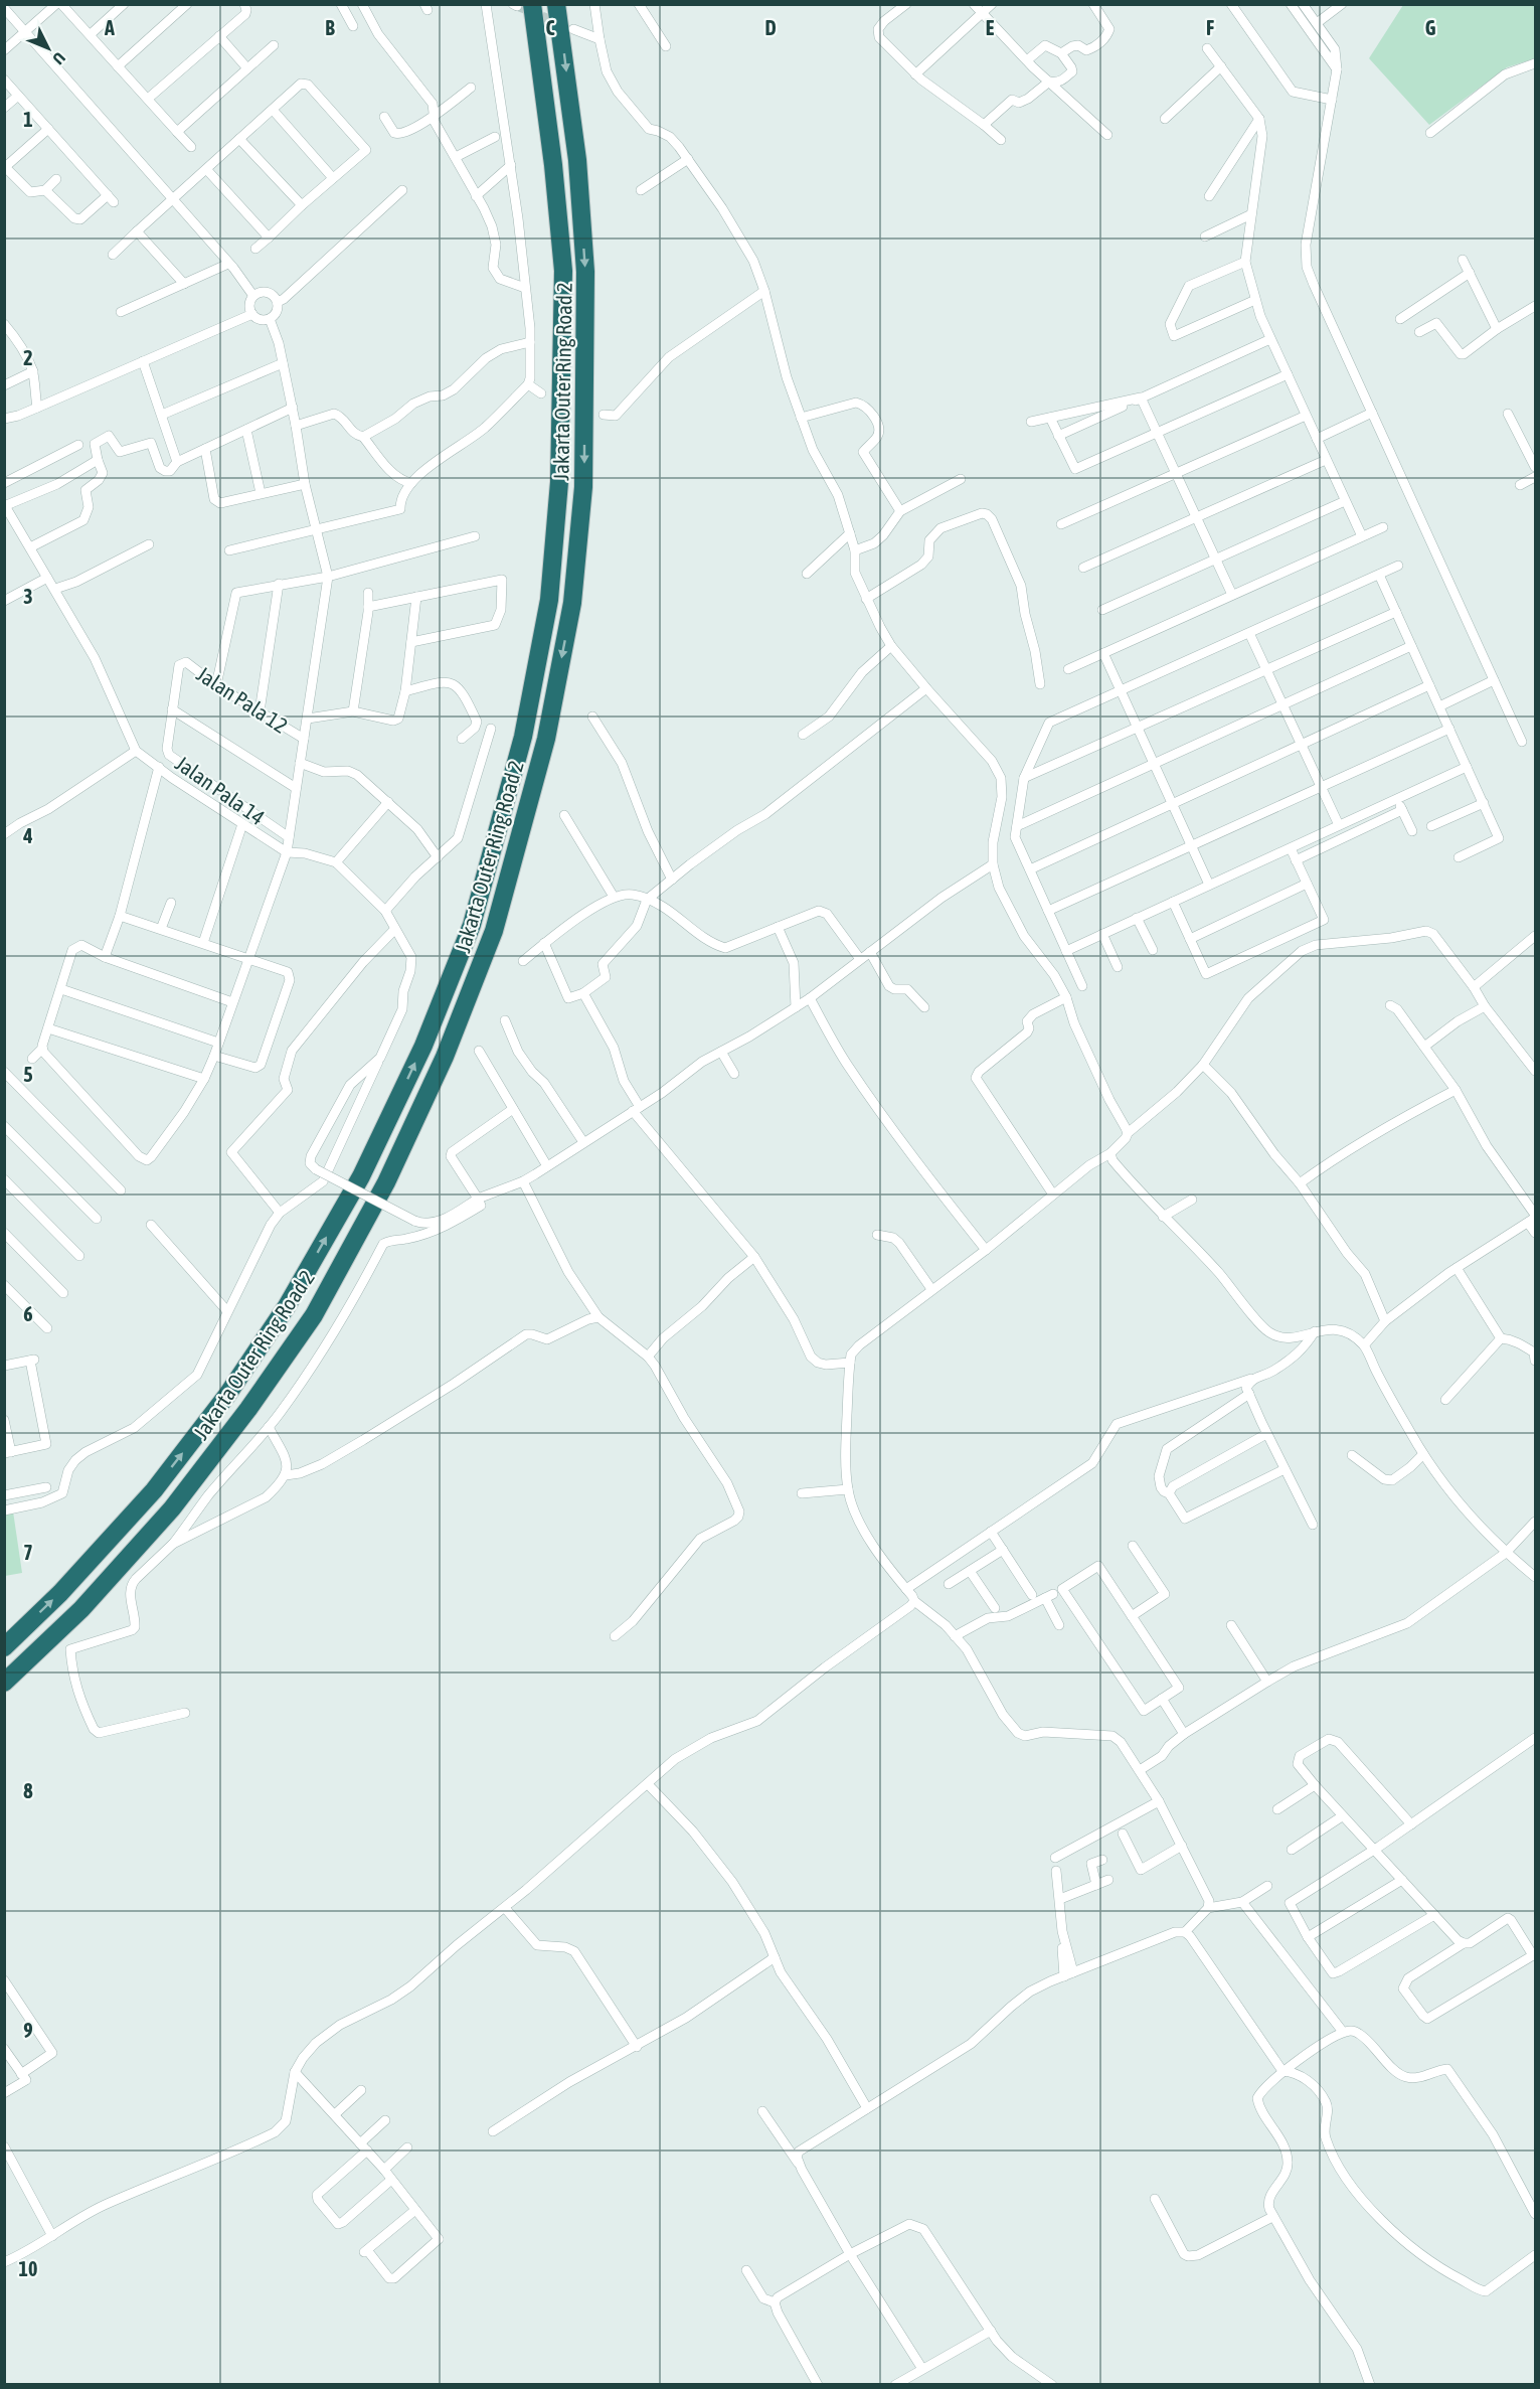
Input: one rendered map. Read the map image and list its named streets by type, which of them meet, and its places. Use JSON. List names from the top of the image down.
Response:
{
  "streets": {
    "highway": ["Jakarta Outer Ring Road 2"],
    "street": ["Jalan Pala 12", "Jalan Pala 14"]
  },
  "crossings": [
    ["Jalan Pala 12", "Jalan Pala 14"]
  ],
  "north": "bottom right",
  "grid": {
    "columns": [
      "A",
      "B",
      "C",
      "D",
      "E",
      "F",
      "G"
    ],
    "rows": [
      "1",
      "2",
      "3",
      "4",
      "5",
      "6",
      "7",
      "8",
      "9",
      "10"
    ]
  }
}
